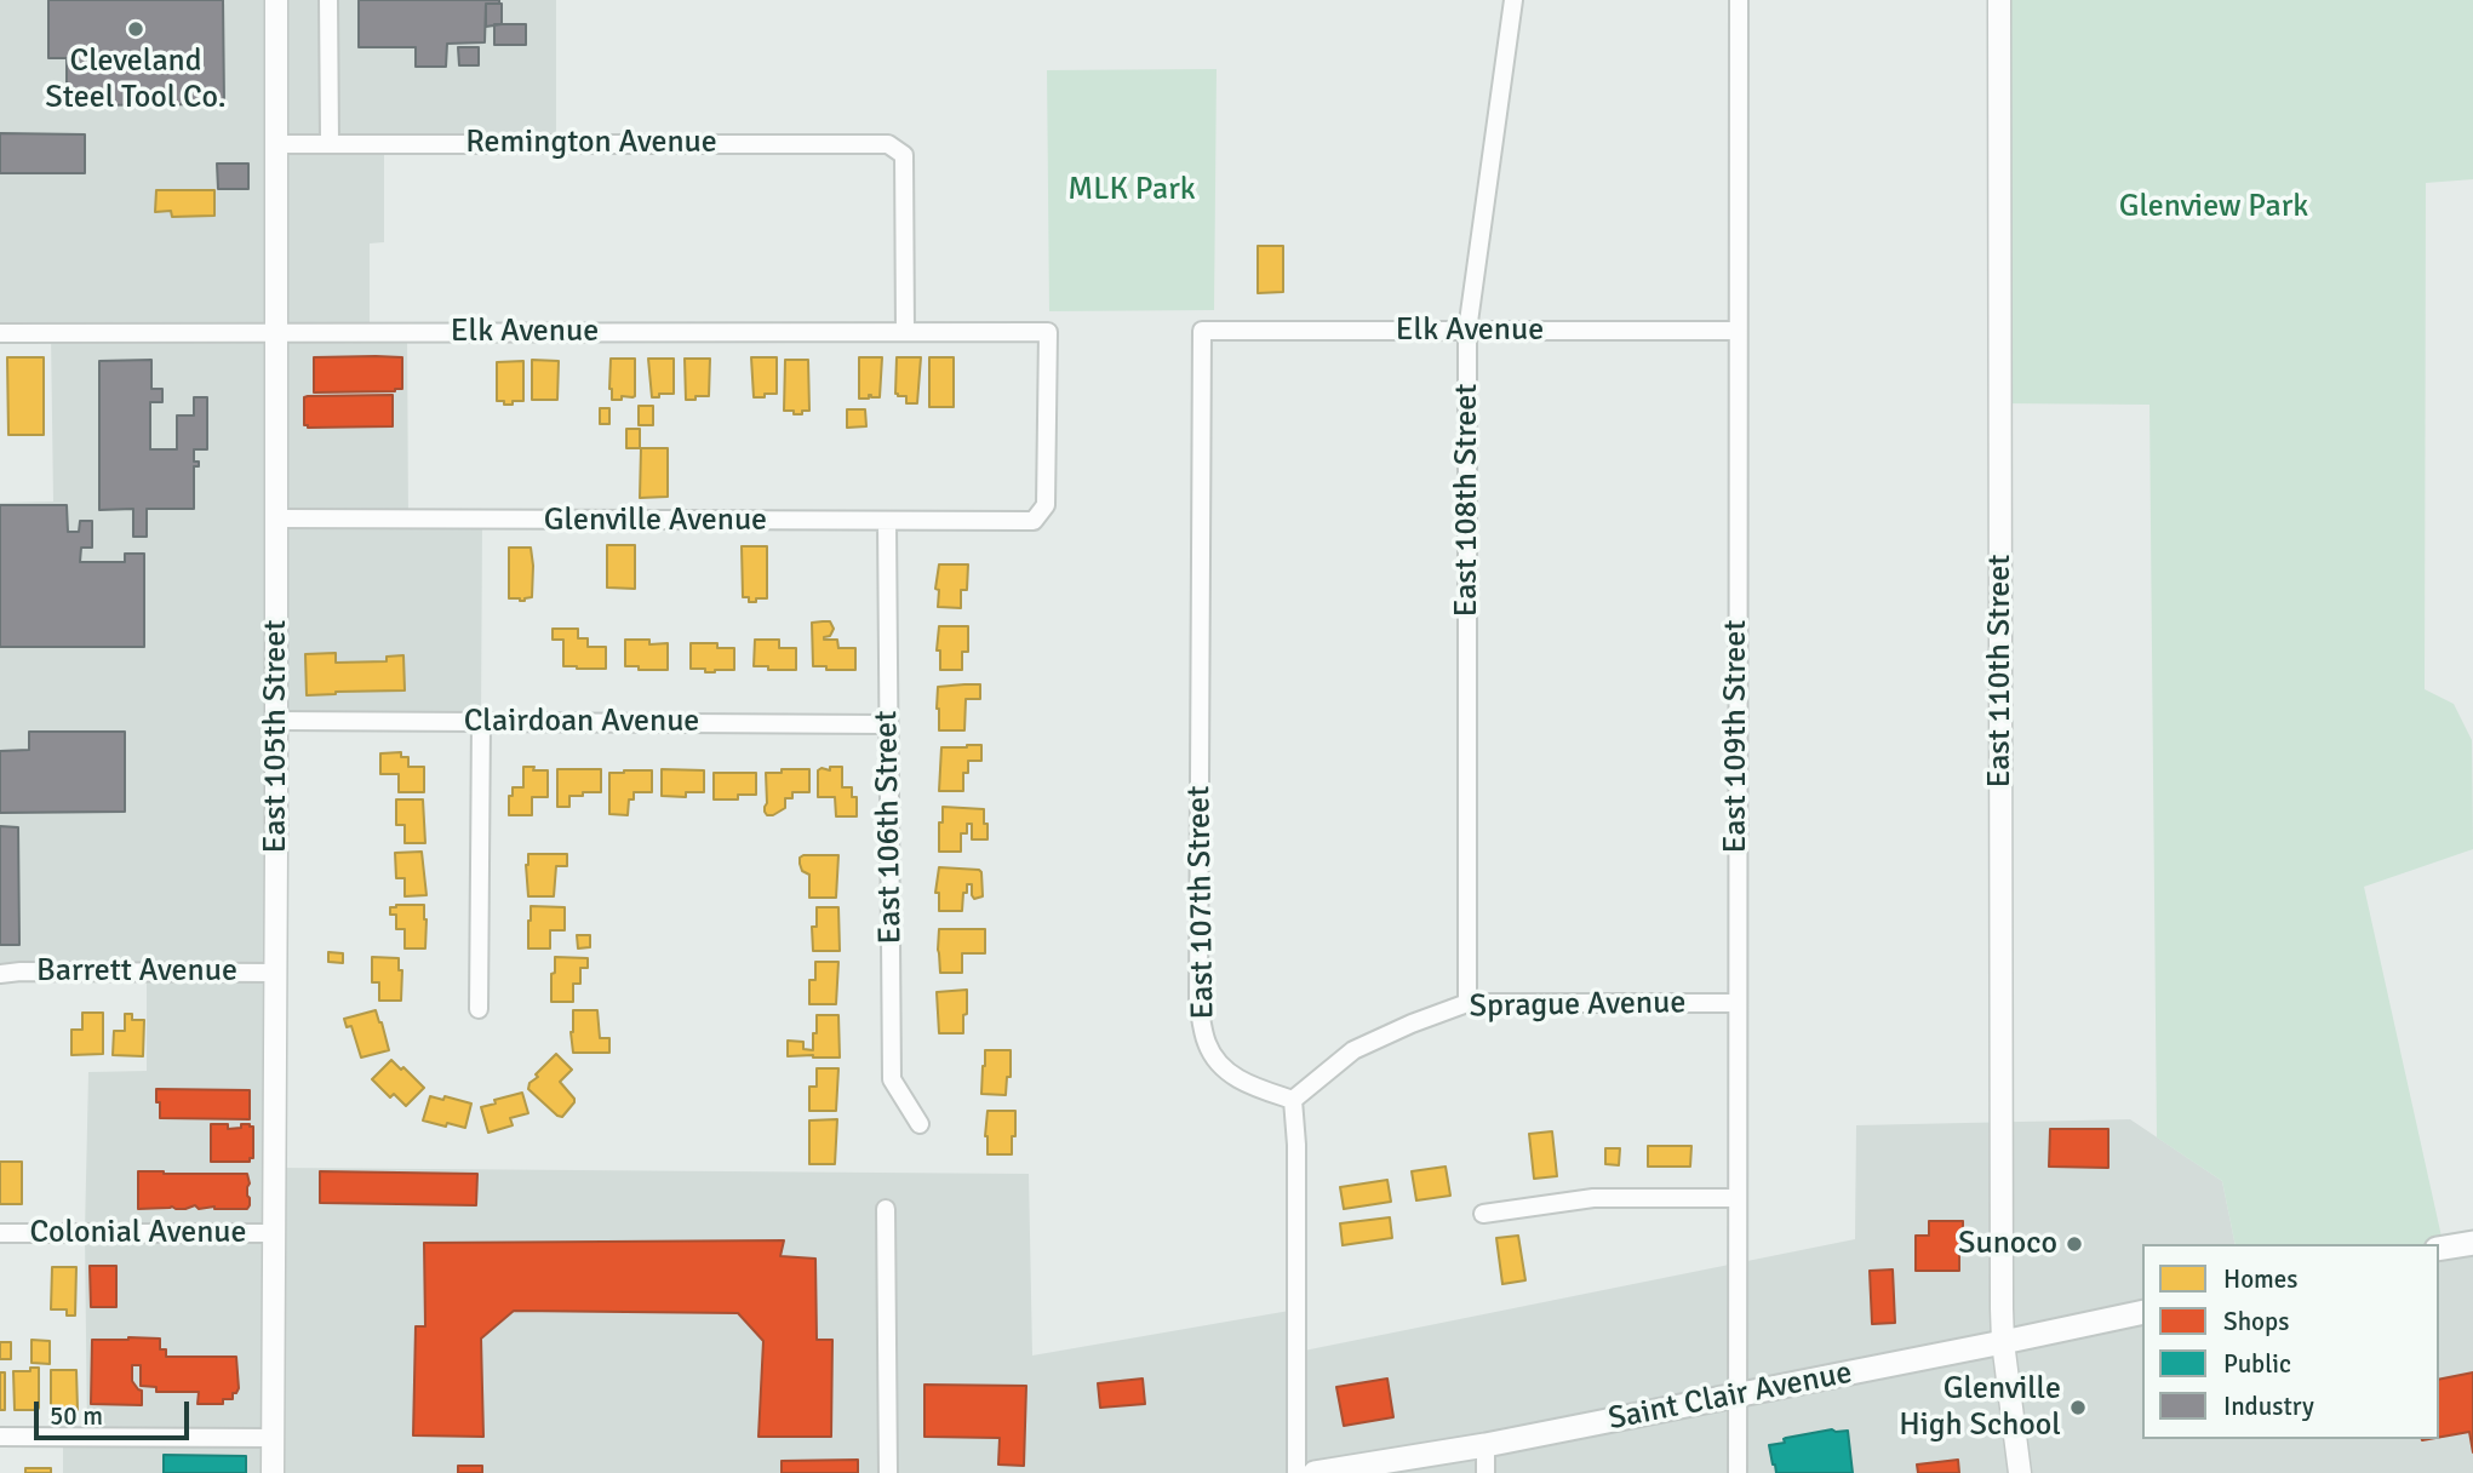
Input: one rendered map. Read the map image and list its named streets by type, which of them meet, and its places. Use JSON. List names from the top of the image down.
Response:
{
  "streets": {
    "main road": ["Saint Clair Avenue"],
    "street": [
      "Remington Avenue",
      "Elk Avenue",
      "East 108th Street",
      "Glenville Avenue",
      "East 110th Street",
      "Clairdoan Avenue",
      "East 105th Street",
      "East 109th Street",
      "East 106th Street",
      "East 107th Street",
      "Barrett Avenue",
      "Sprague Avenue",
      "Colonial Avenue"
    ]
  },
  "crossings": [
    ["Remington Avenue", "Elk Avenue"],
    ["Remington Avenue", "East 105th Street"],
    ["Elk Avenue", "East 108th Street"],
    ["Elk Avenue", "Glenville Avenue"],
    ["Elk Avenue", "East 105th Street"],
    ["Elk Avenue", "East 109th Street"],
    ["Elk Avenue", "East 107th Street"],
    ["East 108th Street", "Sprague Avenue"],
    ["Glenville Avenue", "East 105th Street"],
    ["Glenville Avenue", "East 106th Street"],
    ["East 110th Street", "Saint Clair Avenue"],
    ["Clairdoan Avenue", "East 105th Street"],
    ["Clairdoan Avenue", "East 106th Street"],
    ["East 105th Street", "Barrett Avenue"],
    ["East 105th Street", "Colonial Avenue"],
    ["East 109th Street", "Sprague Avenue"],
    ["East 109th Street", "Saint Clair Avenue"],
    ["East 107th Street", "Sprague Avenue"]
  ],
  "parks": ["MLK Park", "Glenview Park"],
  "places": ["Cleveland Steel Tool Co.", "Sunoco", "Glenville High School"],
  "legend": [
    "Homes",
    "Shops",
    "Public",
    "Industry"
  ],
  "scale_bar": "50 m"
}
